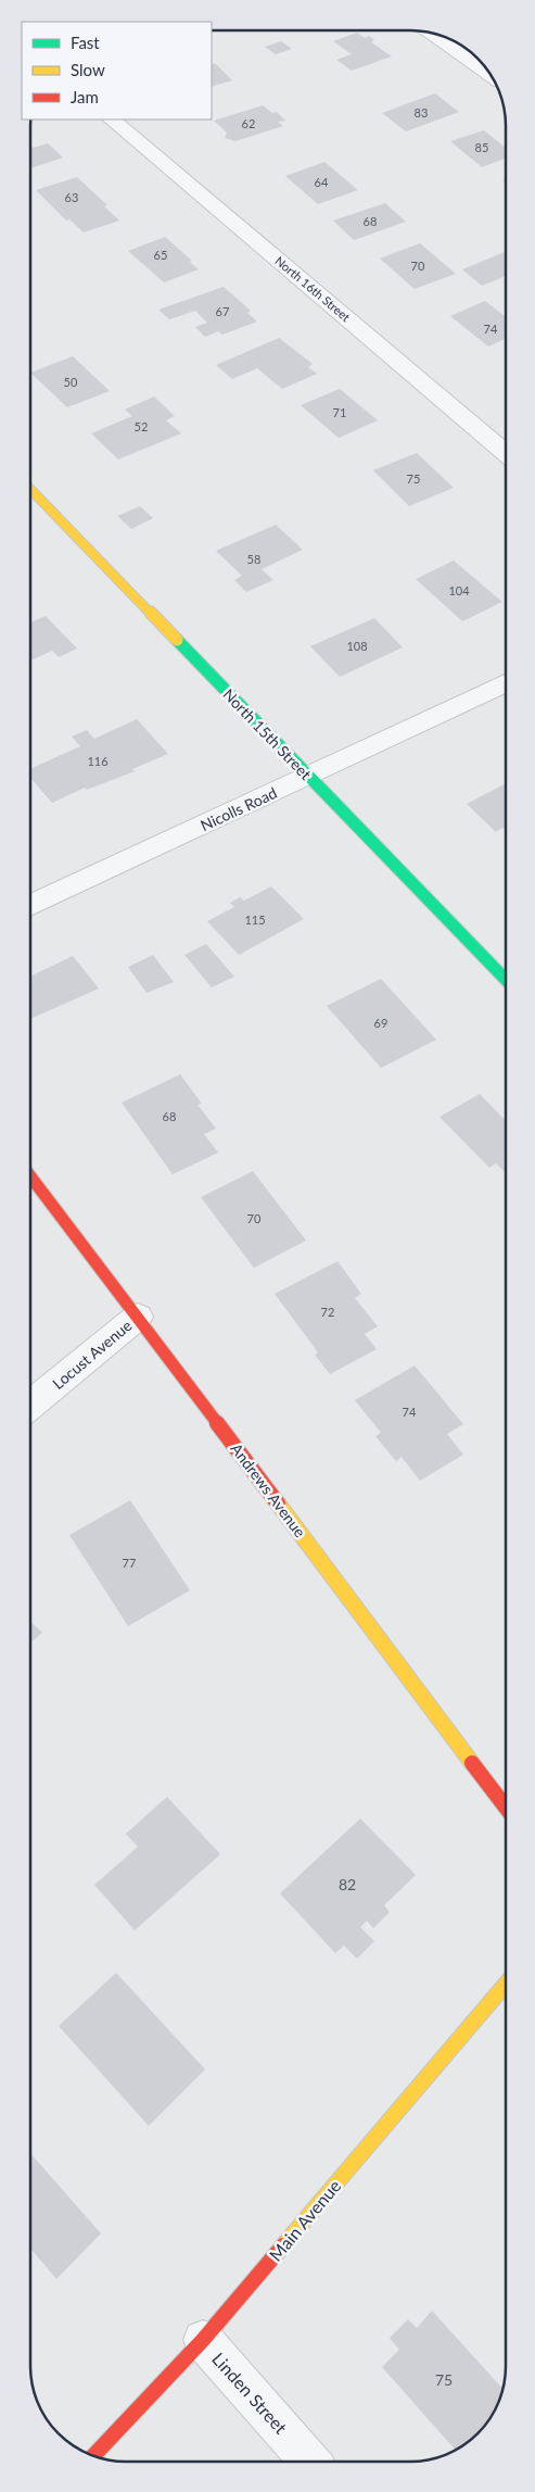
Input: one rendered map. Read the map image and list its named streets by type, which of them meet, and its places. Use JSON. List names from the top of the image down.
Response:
{
  "streets": {
    "street": [
      "North 16th Street",
      "North 15th Street",
      "Nicolls Road",
      "Locust Avenue",
      "Andrews Avenue",
      "Main Avenue",
      "Linden Street"
    ]
  },
  "crossings": [
    ["North 15th Street", "Nicolls Road"],
    ["Locust Avenue", "Andrews Avenue"],
    ["Main Avenue", "Linden Street"]
  ],
  "house_numbers": [
    "83",
    "62",
    "85",
    "64",
    "63",
    "68",
    "65",
    "70",
    "67",
    "74",
    "50",
    "71",
    "52",
    "75",
    "58",
    "104",
    "108",
    "116",
    "115",
    "69",
    "68",
    "70",
    "72",
    "74",
    "77",
    "82",
    "75"
  ],
  "legend": ["Fast", "Slow", "Jam"]
}
